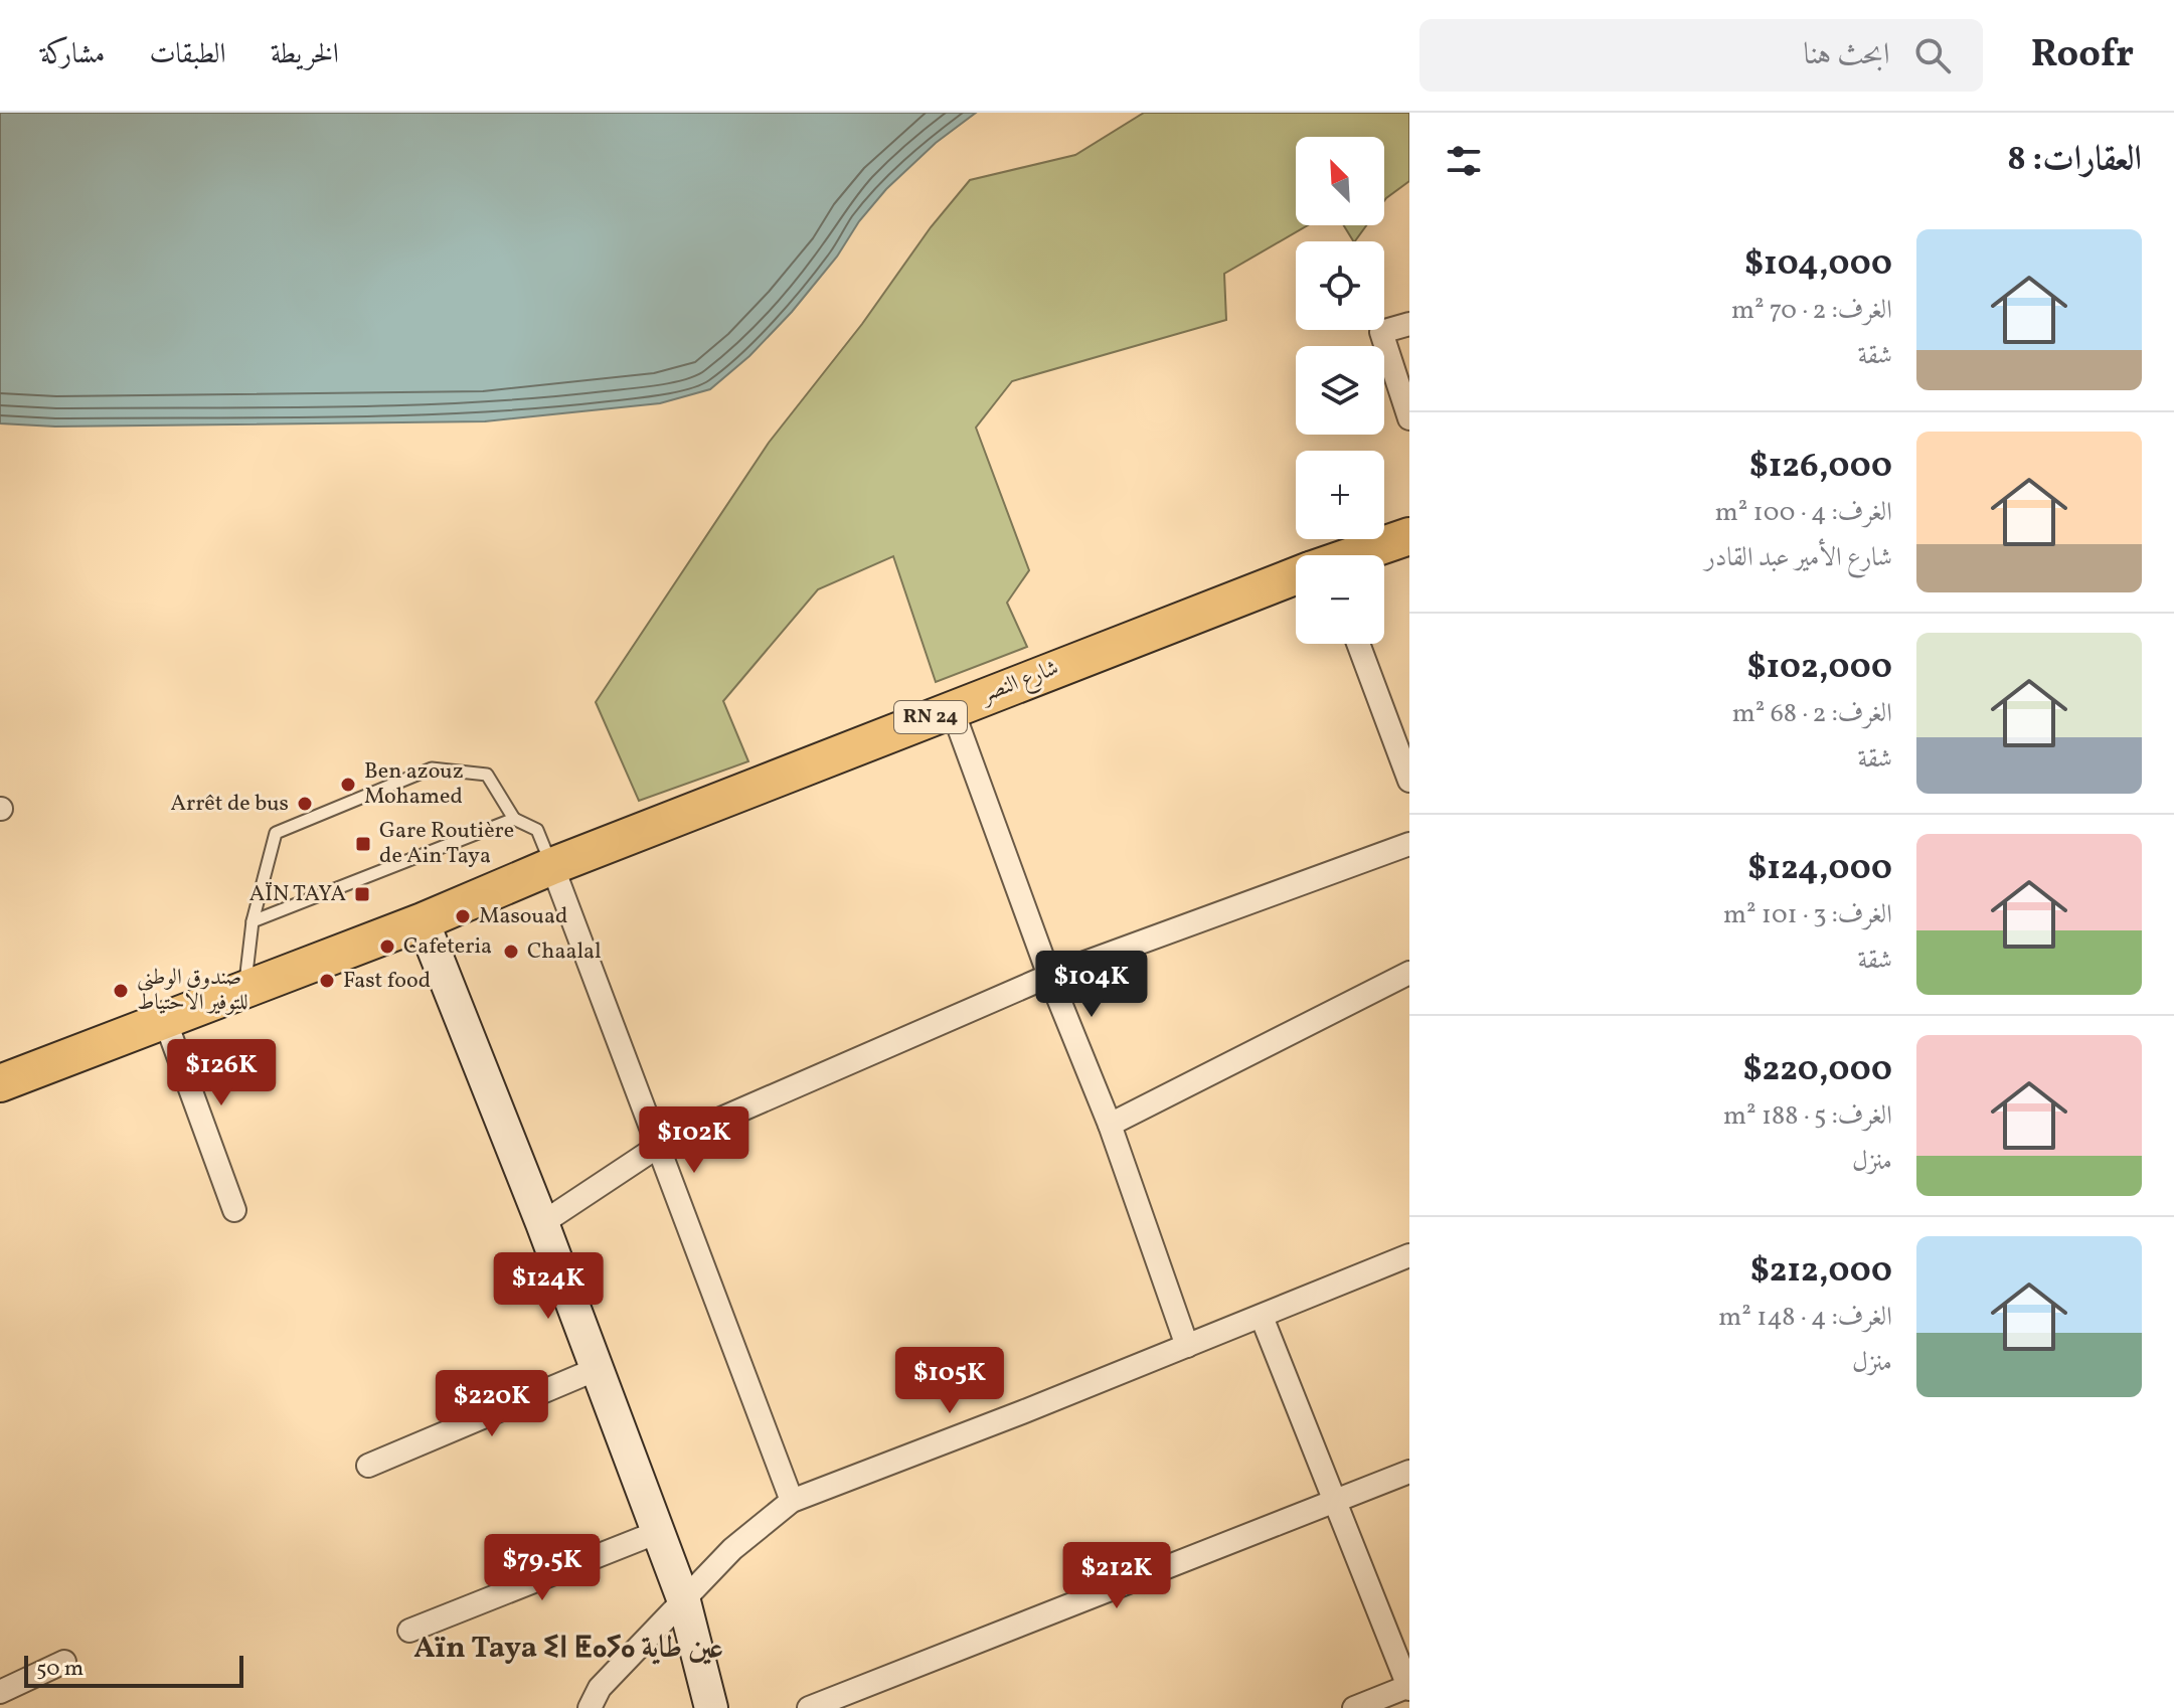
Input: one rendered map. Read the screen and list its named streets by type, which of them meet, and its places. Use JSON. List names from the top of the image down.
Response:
{
  "streets": {
    "main road": ["شارع النصر", "RN 24"]
  },
  "crossings": [
    ["شارع النصر", "RN 24"]
  ],
  "districts": ["Aïn Taya ⵉⵏ ⵟⴰⵢⴰ عين طاية"],
  "places": {
    "other": [
      "Ben azouz Mohamed",
      "Arrêt de bus",
      "Masouad",
      "Cafeteria",
      "Chaalal",
      "Fast food",
      "صندوق الوطني للتوفير الاحتياط"
    ],
    "transit": ["Gare Routière de Ain Taya", "AÏN TAYA"]
  },
  "scale_bar": "50 m",
  "north": "top left",
  "page": {
    "header": "Roofr",
    "search": "ابحث هنا",
    "nav": ["الخريطة", "الطبقات", "مشاركة"],
    "heading": "العقارات: 8",
    "map_buttons": ["+", "−"],
    "list": [
      {
        "name": "$104,000",
        "note": "الغرف: 2 · 70 m² · شقة"
      },
      {
        "name": "$126,000",
        "note": "الغرف: 4 · 100 m² · شارع الأمير عبد القادر"
      },
      {
        "name": "$102,000",
        "note": "الغرف: 2 · 68 m² · شقة"
      },
      {
        "name": "$124,000",
        "note": "الغرف: 3 · 101 m² · شقة"
      },
      {
        "name": "$220,000",
        "note": "الغرف: 5 · 188 m² · منزل"
      },
      {
        "name": "$212,000",
        "note": "الغرف: 4 · 148 m² · منزل"
      }
    ],
    "price": [
      "$104K",
      "$126K",
      "$102K",
      "$124K",
      "$105K",
      "$220K",
      "$79.5K",
      "$212K"
    ],
    "scale": "50 m"
  }
}
